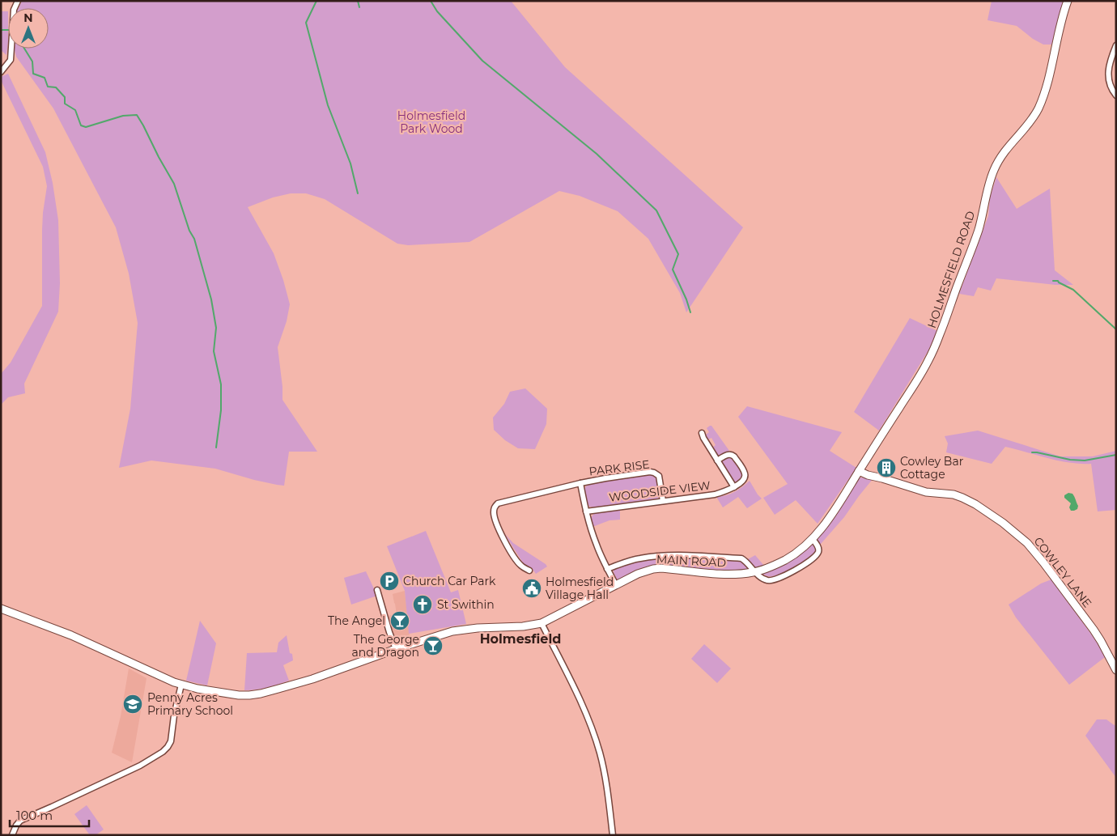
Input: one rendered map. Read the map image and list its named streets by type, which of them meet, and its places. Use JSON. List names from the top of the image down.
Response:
{
  "streets": {
    "main road": ["HOLMESFIELD ROAD", "MAIN ROAD", "COWLEY LANE"],
    "street": ["PARK RISE", "WOODSIDE VIEW"]
  },
  "crossings": [
    ["HOLMESFIELD ROAD", "MAIN ROAD"],
    ["HOLMESFIELD ROAD", "COWLEY LANE"],
    ["PARK RISE", "WOODSIDE VIEW"],
    ["MAIN ROAD", "COWLEY LANE"]
  ],
  "districts": ["Holmesfield"],
  "parks": ["Holmesfield Park Wood"],
  "places": {
    "building": ["Cowley Bar Cottage"],
    "parking": ["Church Car Park"],
    "public building": ["Holmesfield Village Hall"],
    "church": ["St Swithin"],
    "bar": ["The Angel", "The George and Dragon"],
    "school or university": ["Penny Acres Primary School"]
  },
  "scale_bar": "100 m",
  "north": "top"
}
